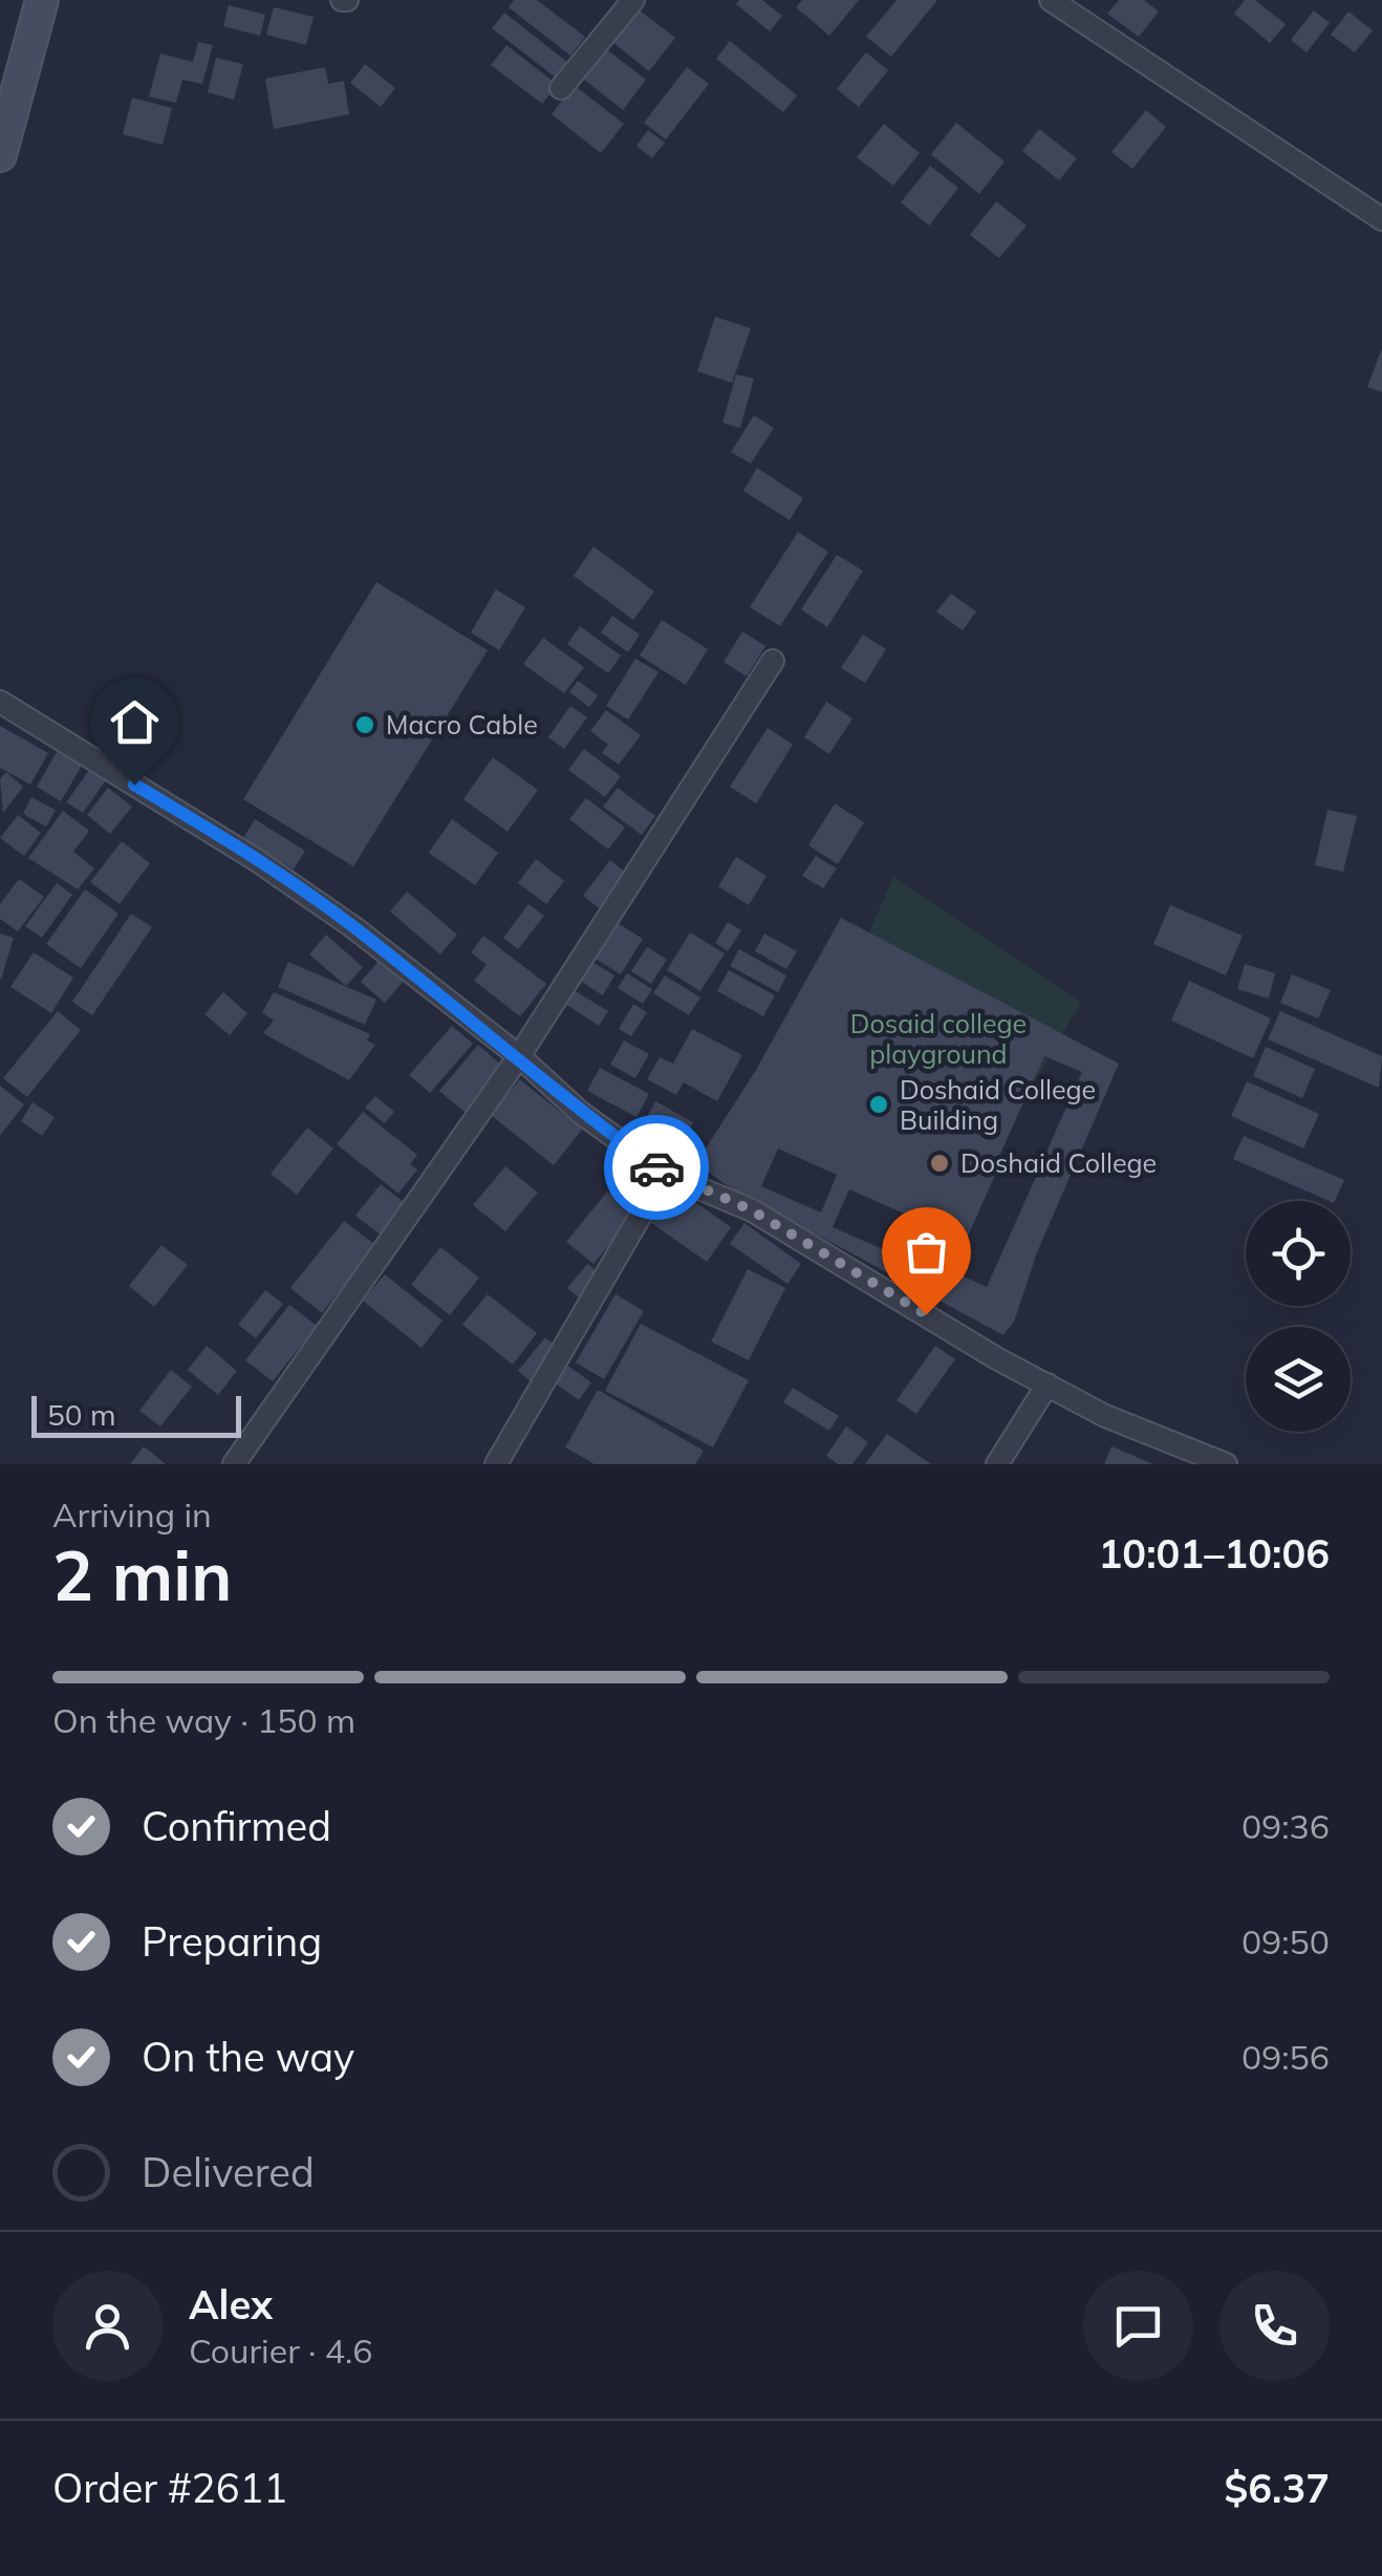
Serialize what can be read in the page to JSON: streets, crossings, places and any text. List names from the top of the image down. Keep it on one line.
{"parks":["Dosaid college playground"],"places":["Macro Cable","Doshaid College Building","Doshaid College"],"scale_bar":"50 m","page":{"scale":"50 m","heading":["2 min","Arriving in","10:01–10:06"],"panel":["Alex","Courier · 4.6","Order #2611","$6.37"],"bar":"On the way · 150 m","list":[["Confirmed","09:36"],["Preparing","09:50"],["On the way","09:56"],"Delivered"]}}
